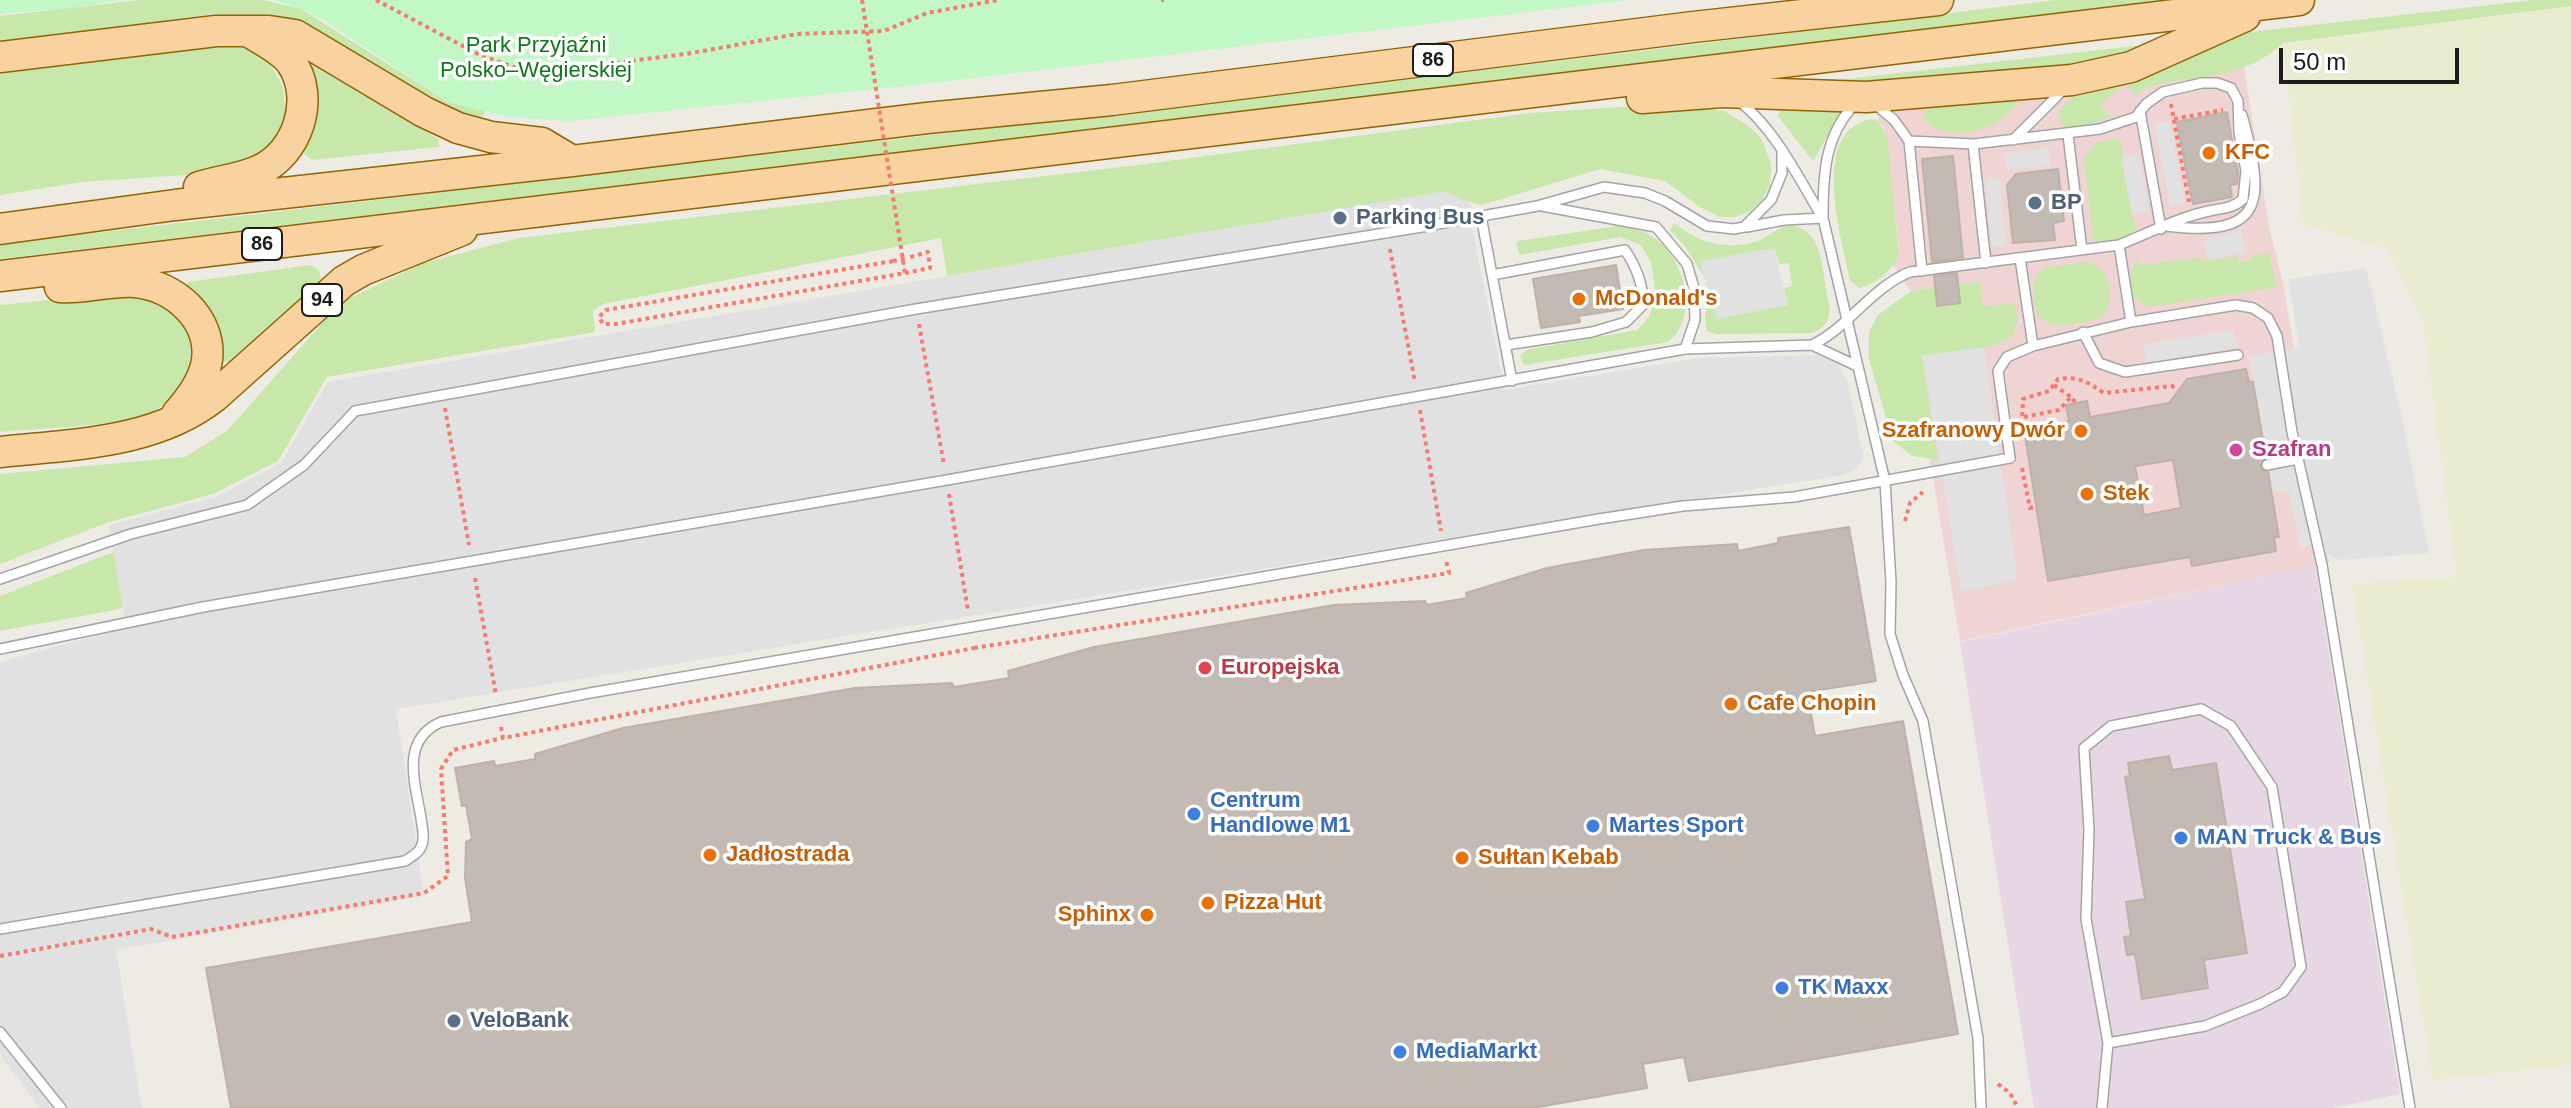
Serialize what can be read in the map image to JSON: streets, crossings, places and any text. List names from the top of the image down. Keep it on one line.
{"streets":{"main road":["86","94"]},"crossings":[["86","94"]],"parks":["Park Przyjaźni Polsko–Węgierskiej"],"places":["KFC","BP","Parking Bus","McDonald's","Szafranowy Dwór","Szafran","Stek","Europejska","Cafe Chopin","Centrum Handlowe M1","Martes Sport","MAN Truck & Bus","Jadłostrada","Sułtan Kebab","Pizza Hut","Sphinx","TK Maxx","VeloBank","MediaMarkt"],"scale_bar":"50 m"}
